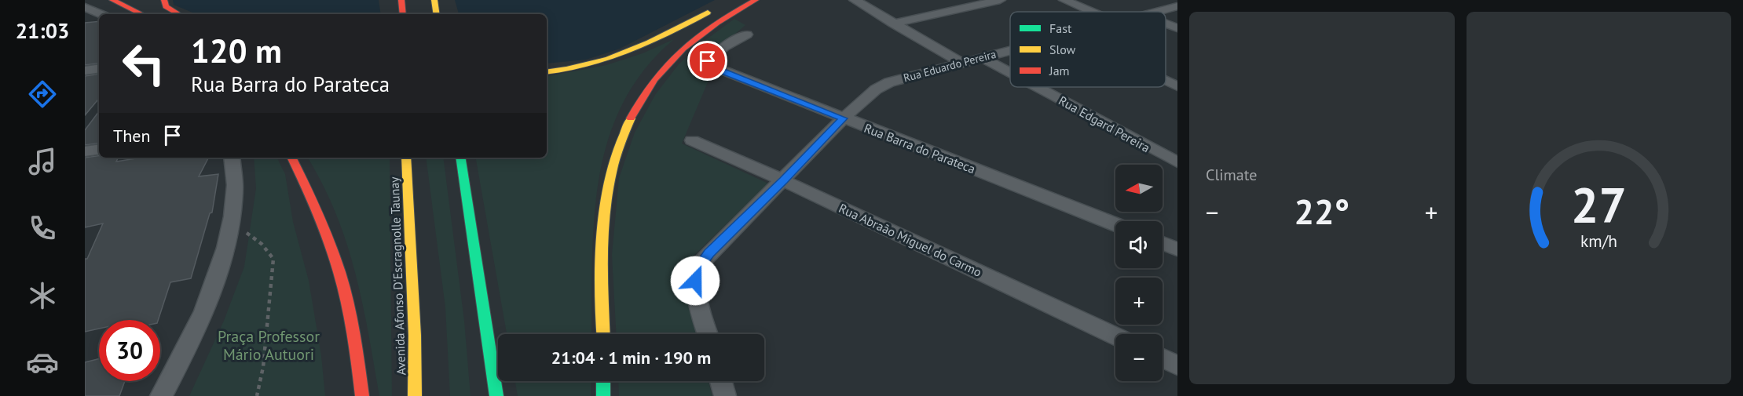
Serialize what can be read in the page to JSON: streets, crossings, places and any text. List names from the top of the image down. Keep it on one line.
{"streets":{"highway":["Avenida Afonso D'Escragnolle Taunay"],"street":["Rua Eduardo Pereira","Rua Edgard Pereira","Rua Barra do Parateca","Rua Abraão Miguel do Carmo"]},"crossings":[["Rua Eduardo Pereira","Rua Edgard Pereira"],["Rua Eduardo Pereira","Rua Barra do Parateca"],["Rua Eduardo Pereira","Rua Abraão Miguel do Carmo"]],"parks":["Praça Professor Mário Autuori"],"legend":["Fast","Slow","Jam"],"north":"left","page":{"tabs":"21:03","tile":"Climate","turn":["120 m","Rua Barra do Parateca"],"then":"Then","map_buttons":["+","−"],"heat":["−","22°","+"],"limit":"30","trip":"21:04 · 1 min · 190 m","gauge":["27","km/h"]}}
